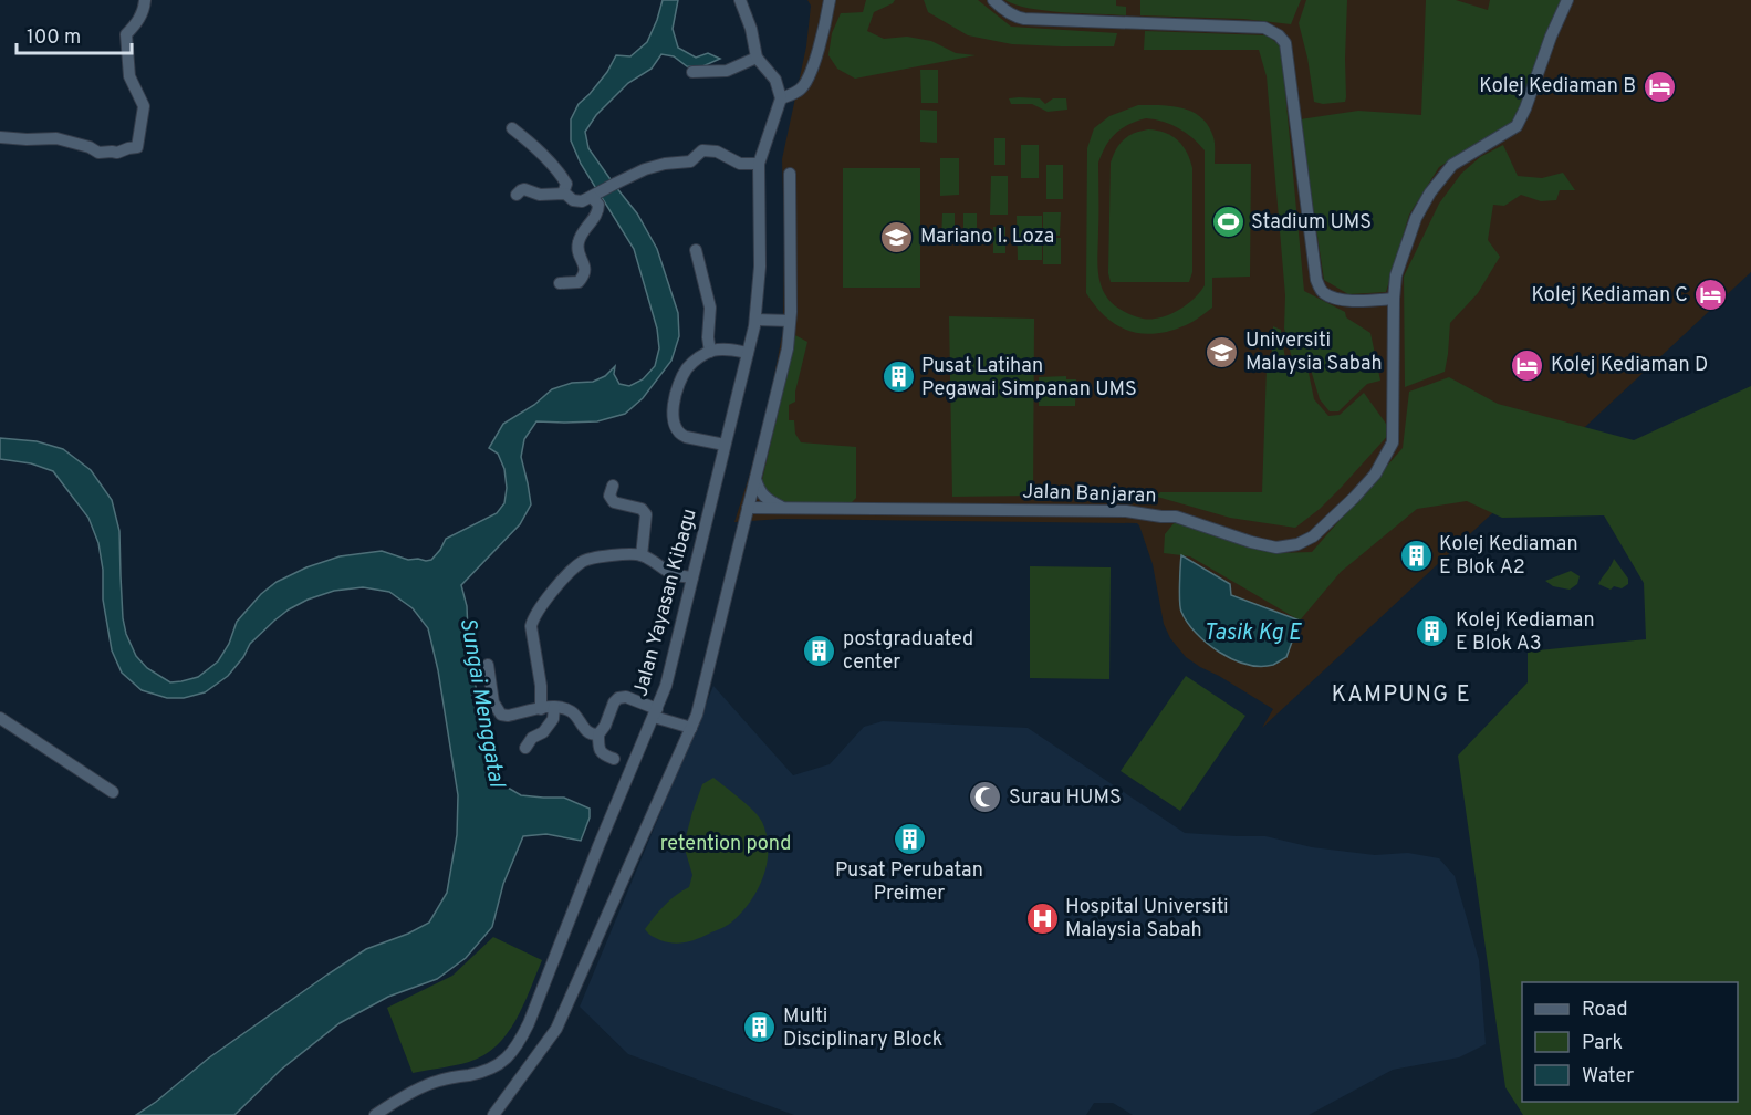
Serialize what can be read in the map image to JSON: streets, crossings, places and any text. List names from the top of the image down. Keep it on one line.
{"streets":{"street":["Jalan Banjaran","Jalan Yayasan Kibagu"]},"districts":["KAMPUNG E"],"water":["Tasik Kg E","Sungai Menggatal"],"parks":["retention pond"],"places":{"hotel":["Kolej Kediaman B","Kolej Kediaman C","Kolej Kediaman D"],"sports":["Stadium UMS"],"school or university":["Mariano I. Loza","Universiti Malaysia Sabah"],"building":["Pusat Latihan Pegawai Simpanan UMS","Kolej Kediaman E Blok A2","Kolej Kediaman E Blok A3","postgraduated center","Pusat Perubatan Preimer","Multi Disciplinary Block"],"mosque":["Surau HUMS"],"hospital":["Hospital Universiti Malaysia Sabah"]},"legend":["Road","Park","Water"],"scale_bar":"100 m"}
